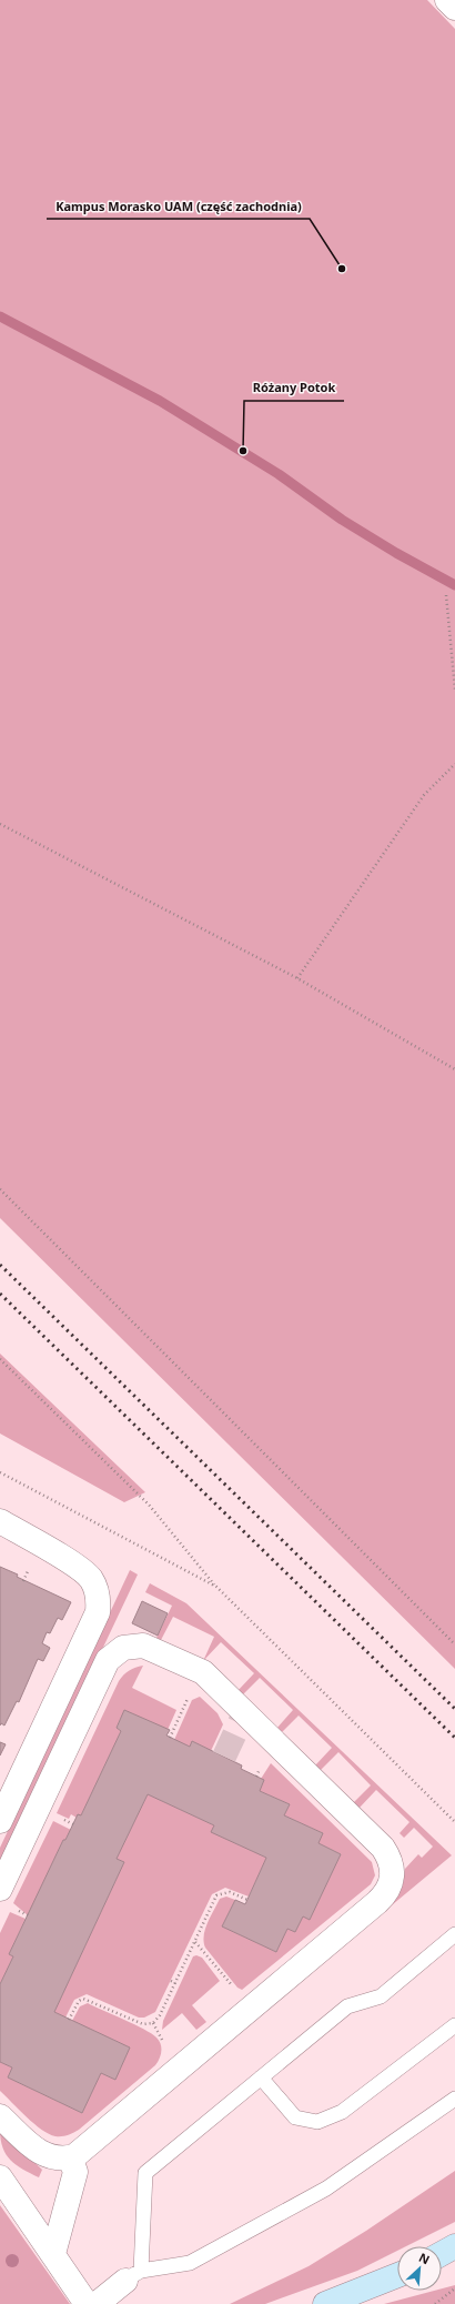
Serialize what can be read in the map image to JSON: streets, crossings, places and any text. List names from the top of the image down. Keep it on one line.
{"places":["Kampus Morasko UAM (część zachodnia)","Różany Potok"],"north":"top right"}
